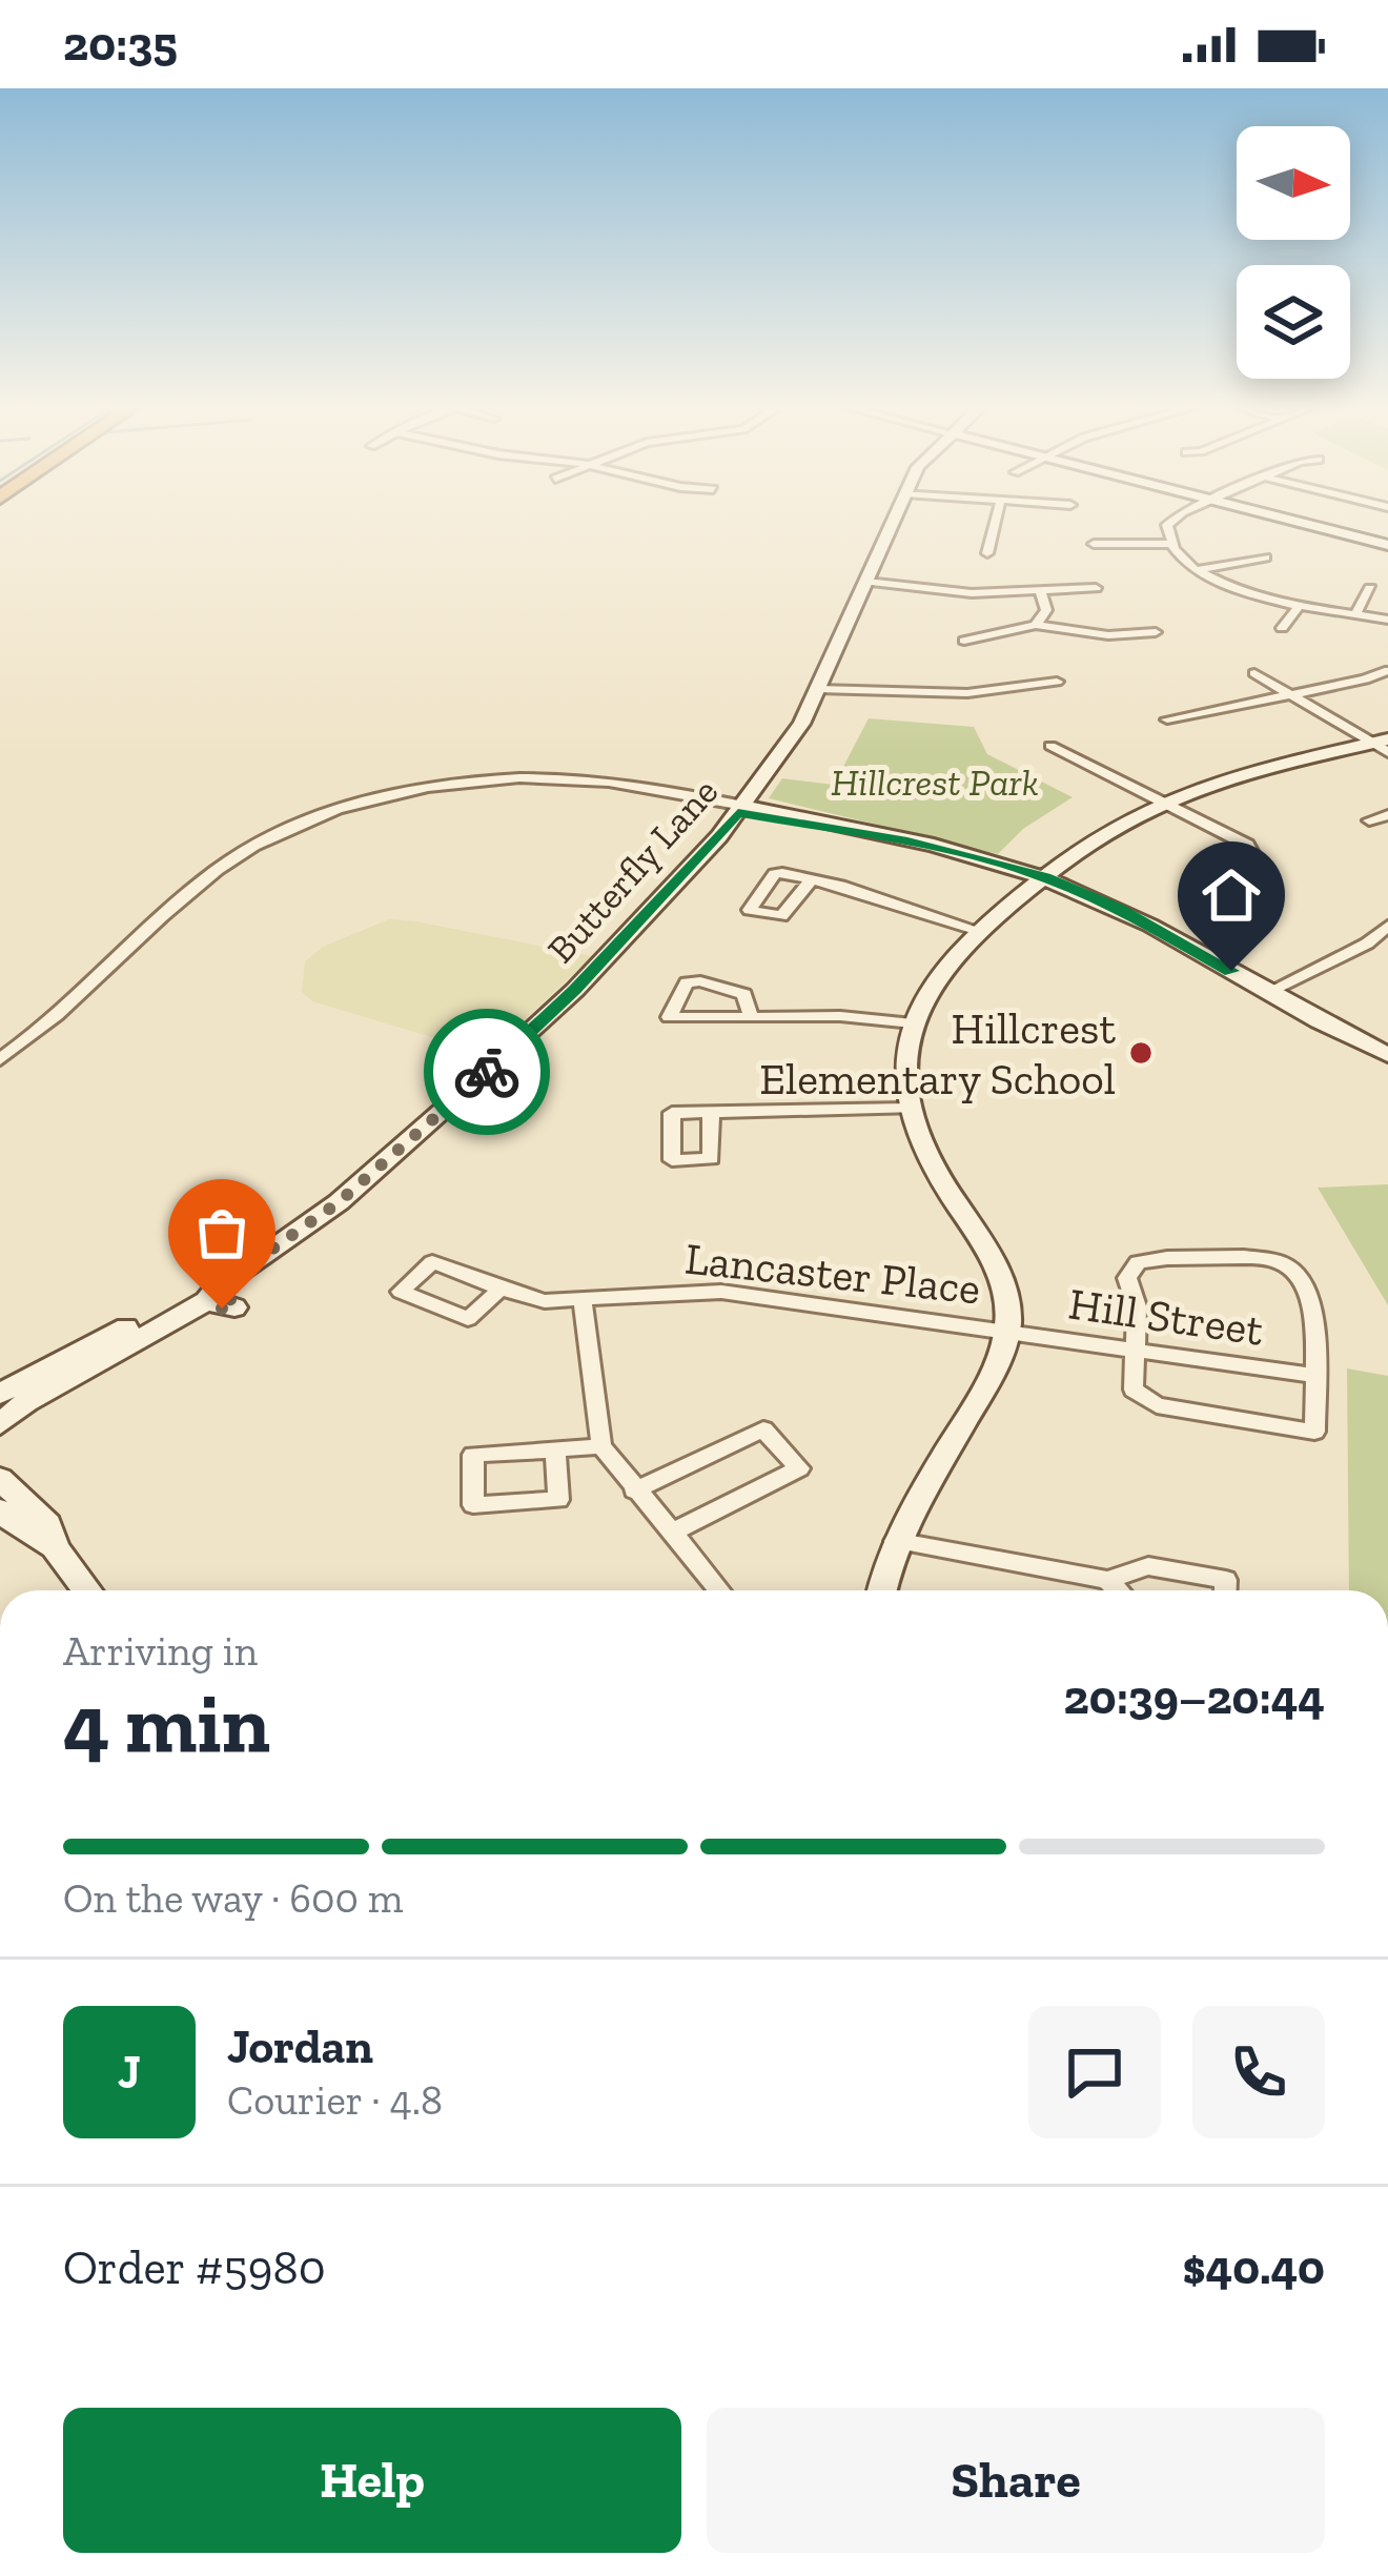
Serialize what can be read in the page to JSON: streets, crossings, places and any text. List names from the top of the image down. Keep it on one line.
{"streets":{"street":["Butterfly Lane","Lancaster Place","Hill Street"]},"crossings":[["Lancaster Place","Hill Street"]],"parks":["Hillcrest Park"],"places":["Hillcrest Elementary School"],"north":"right","page":{"status":"20:35","heading":["4 min","Arriving in","20:39–20:44"],"panel":["Jordan","Courier · 4.8","Order #5980","$40.40"],"bar":"On the way · 600 m","round":"J","buttons":["Help","Share"]}}
